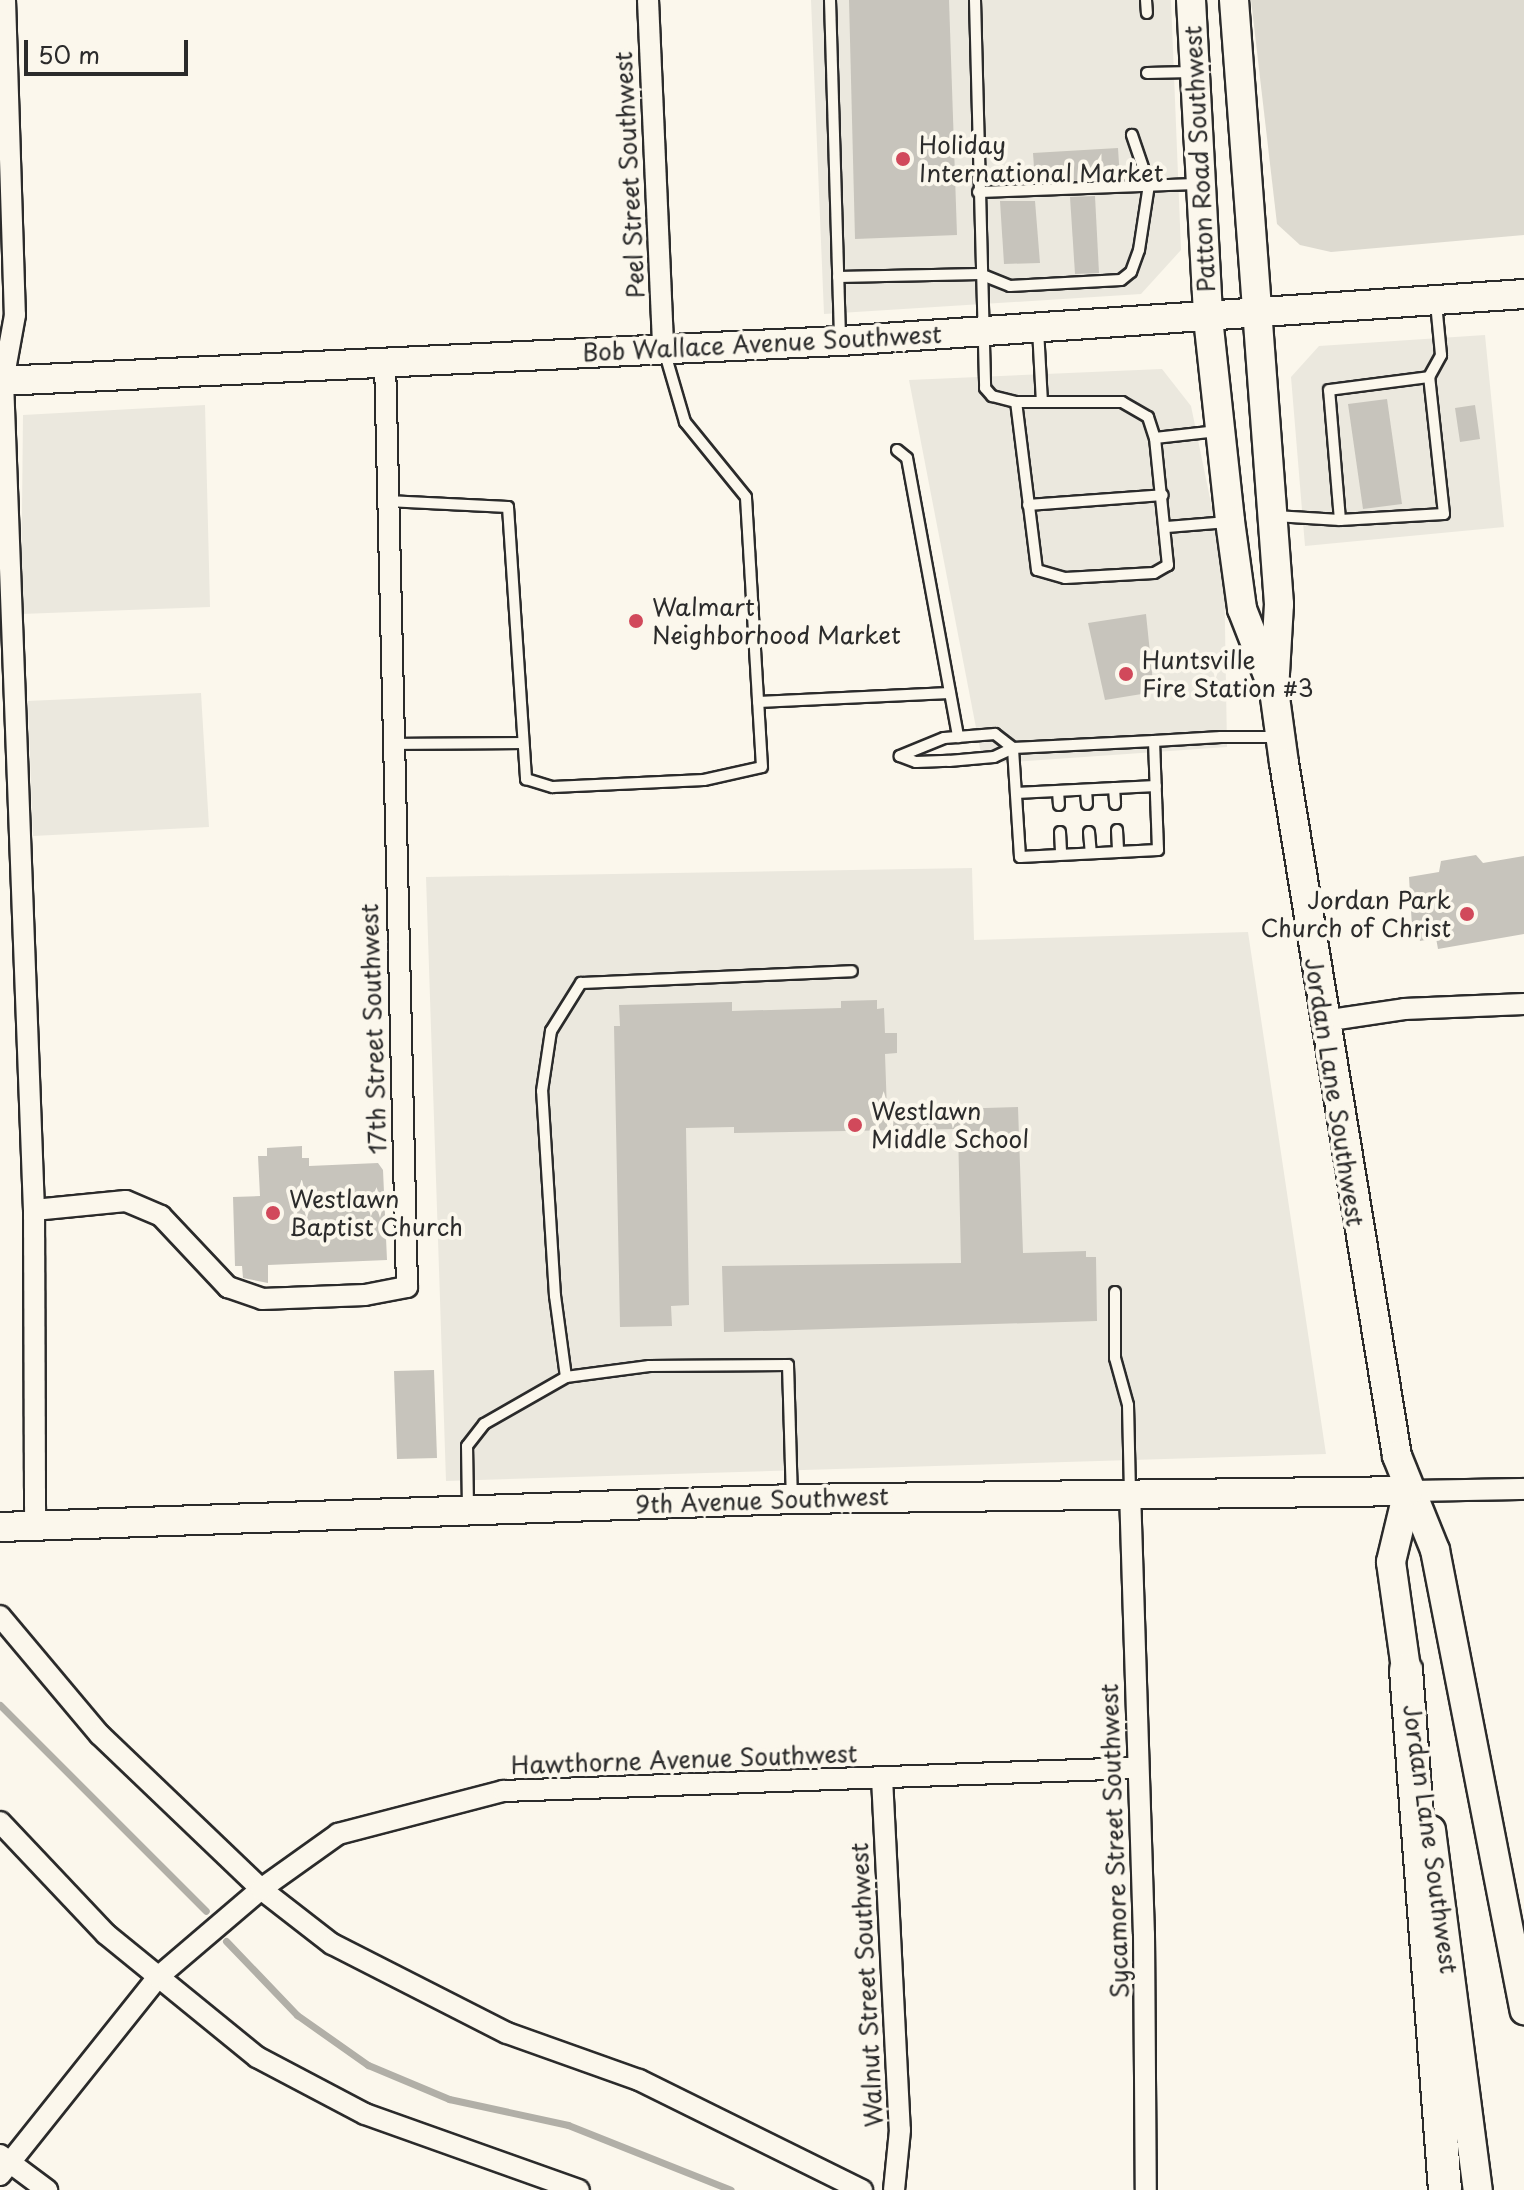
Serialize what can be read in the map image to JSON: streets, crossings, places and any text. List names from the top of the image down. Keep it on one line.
{"streets":{"main road":["Patton Road Southwest","Bob Wallace Avenue Southwest","Jordan Lane Southwest","9th Avenue Southwest"],"street":["Peel Street Southwest","17th Street Southwest","Hawthorne Avenue Southwest","Sycamore Street Southwest","Walnut Street Southwest"]},"crossings":[["Patton Road Southwest","Bob Wallace Avenue Southwest"],["Patton Road Southwest","Jordan Lane Southwest"],["Peel Street Southwest","Bob Wallace Avenue Southwest"],["Bob Wallace Avenue Southwest","17th Street Southwest"],["Bob Wallace Avenue Southwest","Jordan Lane Southwest"],["Jordan Lane Southwest","9th Avenue Southwest"],["9th Avenue Southwest","Sycamore Street Southwest"],["Hawthorne Avenue Southwest","Sycamore Street Southwest"],["Hawthorne Avenue Southwest","Walnut Street Southwest"]],"places":["Holiday International Market","Walmart Neighborhood Market","Huntsville Fire Station #3","Jordan Park Church of Christ","Westlawn Middle School","Westlawn Baptist Church"],"scale_bar":"50 m"}
